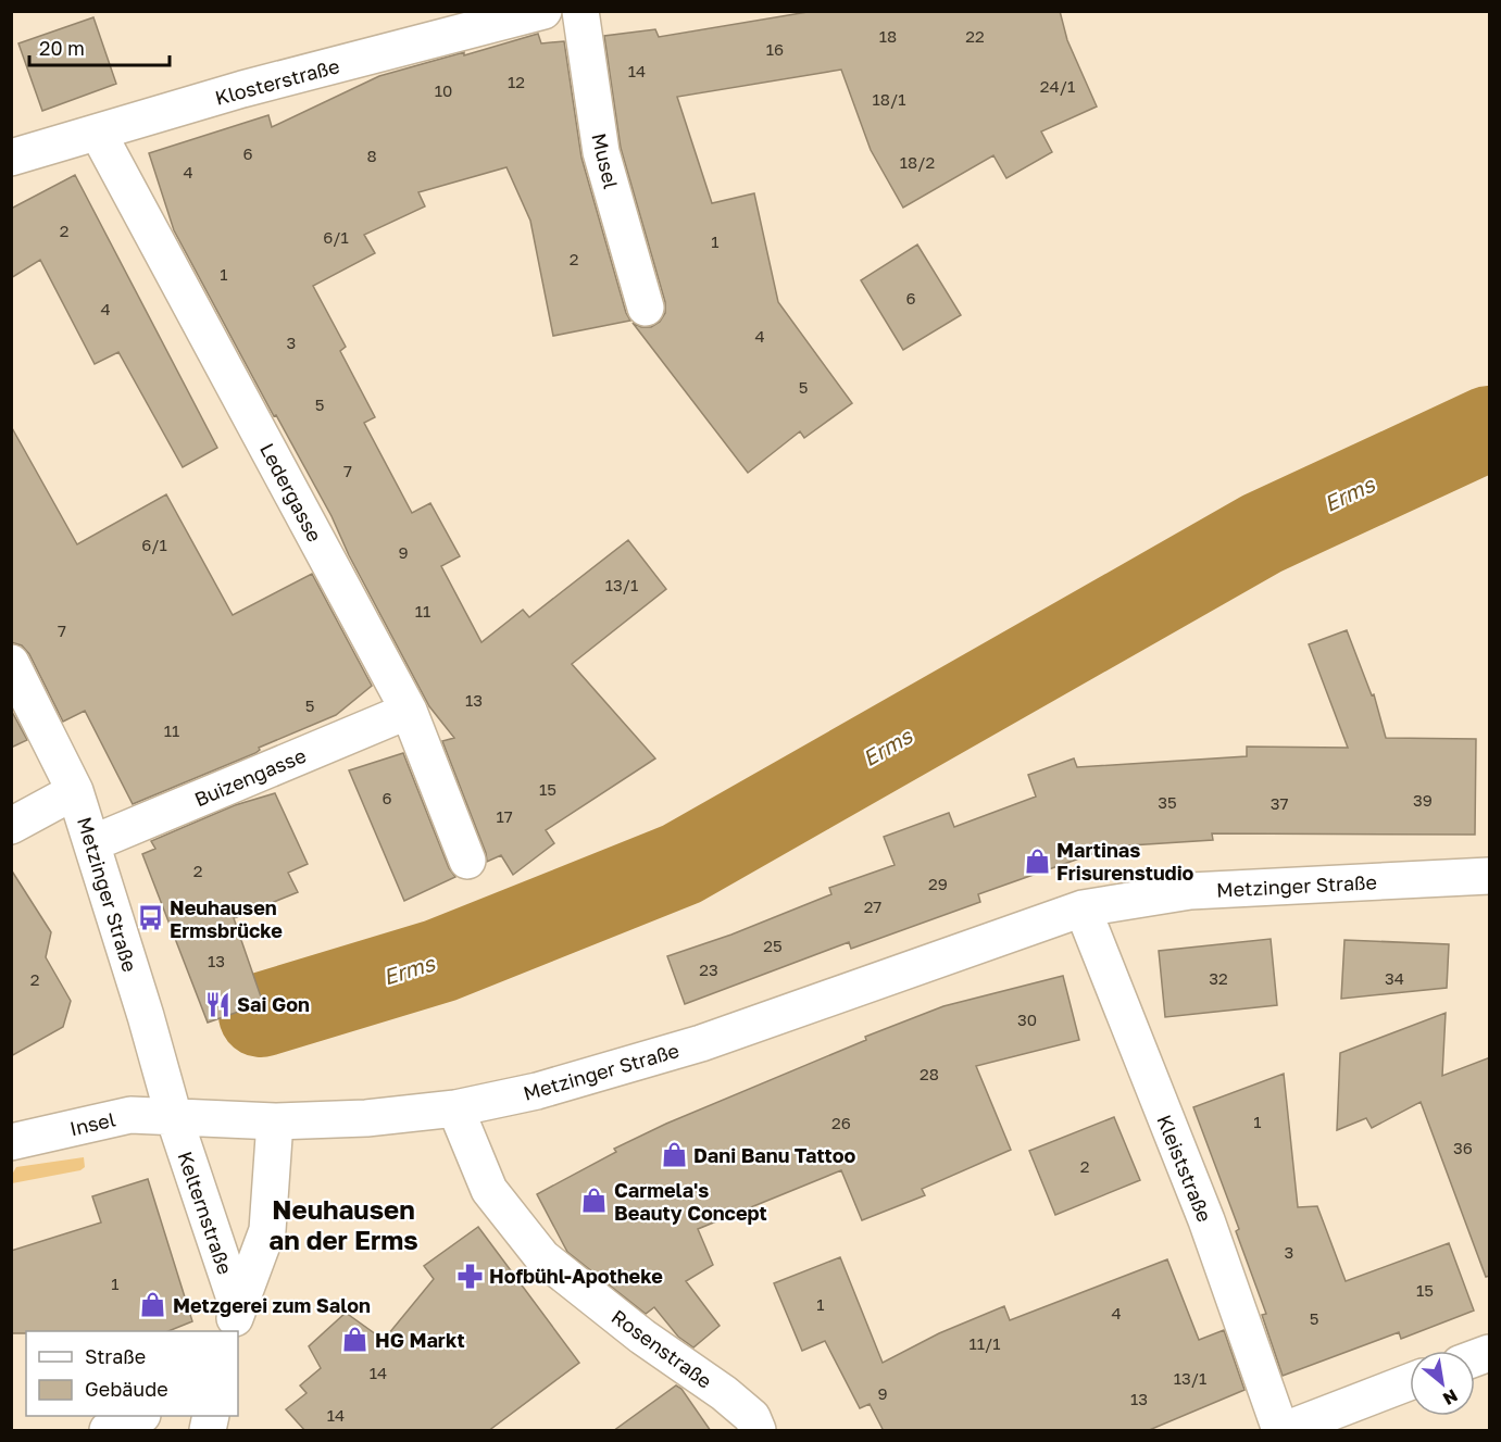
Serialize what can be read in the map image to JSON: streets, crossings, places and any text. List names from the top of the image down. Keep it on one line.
{"streets":{"street":["Klosterstraße","Musel","Ledergasse","Buizengasse","Metzinger Straße","Insel","Kleiststraße","Kelternstraße","Rosenstraße"]},"crossings":[["Klosterstraße","Ledergasse"],["Ledergasse","Buizengasse"],["Buizengasse","Metzinger Straße"],["Metzinger Straße","Insel"],["Metzinger Straße","Kleiststraße"],["Metzinger Straße","Kelternstraße"],["Metzinger Straße","Rosenstraße"],["Insel","Kelternstraße"]],"districts":["Neuhausen an der Erms"],"water":["Erms"],"places":{"shop":["Martinas Frisurenstudio","Dani Banu Tattoo","Carmela's Beauty Concept","Metzgerei zum Salon","HG Markt"],"bus stop":["Neuhausen Ermsbrücke"],"restaurant":["Sai Gon"],"pharmacy":["Hofbühl-Apotheke"]},"house_numbers":["18","22","16","14","12","24/1","10","18/1","6","8","18/2","4","2","6/1","1","2","1","6","4","4","3","5","5","7","6/1","9","13/1","11","7","13","5","11","15","6","39","35","37","17","2","29","27","25","13","23","32","34","2","30","28","1","26","36","2","3","1","15","1","4","5","11/1","14","13/1","9","13","14"],"legend":["Straße","Gebäude"],"scale_bar":"20 m","north":"bottom right"}
